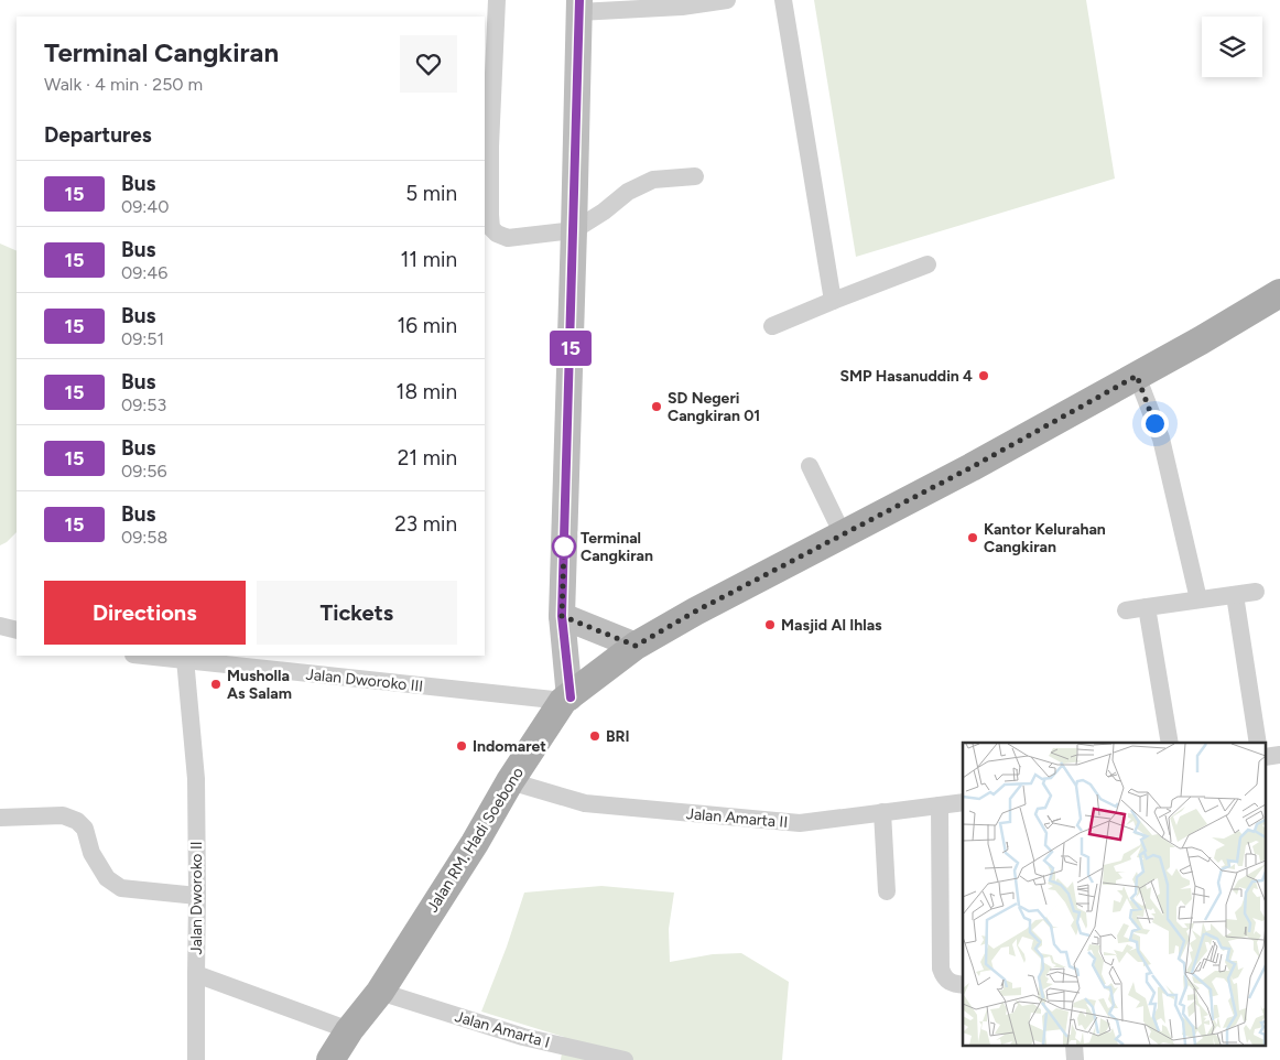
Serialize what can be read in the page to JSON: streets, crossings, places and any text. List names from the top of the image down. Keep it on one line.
{"streets":{"main road":["Jalan RM. Hadi Soebono"],"street":["Jalan Dworoko III","Jalan Amarta II","Jalan Dworoko II","Jalan Amarta I"]},"crossings":[["Jalan Dworoko III","Jalan RM. Hadi Soebono"],["Jalan Dworoko III","Jalan Dworoko II"],["Jalan Amarta II","Jalan RM. Hadi Soebono"],["Jalan RM. Hadi Soebono","Jalan Dworoko II"],["Jalan RM. Hadi Soebono","Jalan Amarta I"]],"places":["SMP Hasanuddin 4","SD Negeri Cangkiran 01","Kantor Kelurahan Cangkiran","Terminal Cangkiran","Masjid Al Ihlas","Musholla As Salam","BRI","Indomaret"],"lines":["bus line 15"],"page":{"on_map":"15","heading":[["Terminal Cangkiran","Walk · 4 min · 250 m"],"Departures"],"list":[{"mark":"15","name":"Bus","note":"09:40","value":"5 min"},{"mark":"15","name":"Bus","note":"09:46","value":"11 min"},{"mark":"15","name":"Bus","note":"09:51","value":"16 min"},{"mark":"15","name":"Bus","note":"09:53","value":"18 min"},{"mark":"15","name":"Bus","note":"09:56","value":"21 min"},{"mark":"15","name":"Bus","note":"09:58","value":"23 min"}],"buttons":["Directions","Tickets"]}}
